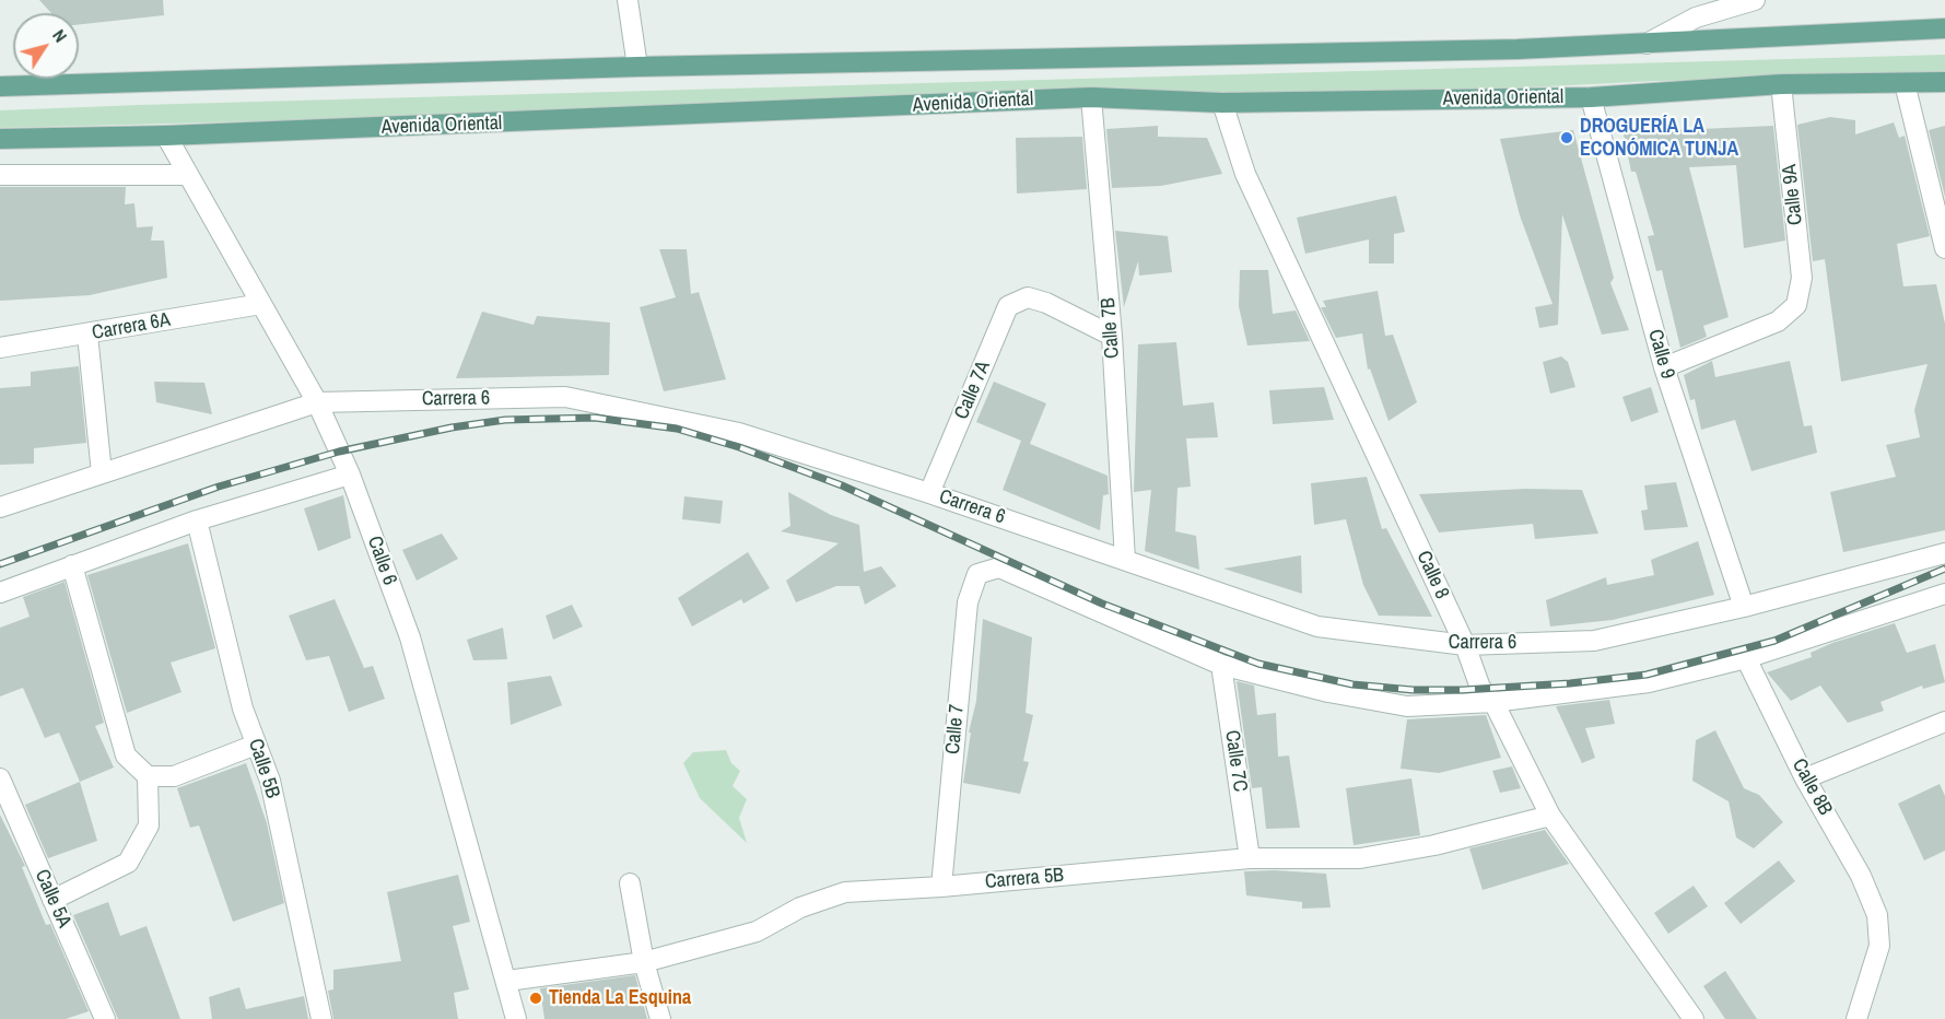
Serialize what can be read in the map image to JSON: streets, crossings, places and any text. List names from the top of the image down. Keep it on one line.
{"streets":{"main road":["Avenida Oriental"],"street":["Calle 9A","Carrera 6A","Calle 7B","Calle 9","Calle 7A","Carrera 6","Calle 6","Calle 8","Calle 7","Calle 7C","Calle 5B","Calle 8B","Carrera 5B","Calle 5A"]},"crossings":[["Avenida Oriental","Calle 9A"],["Avenida Oriental","Calle 7B"],["Avenida Oriental","Calle 9"],["Avenida Oriental","Calle 6"],["Avenida Oriental","Calle 8"],["Calle 9A","Calle 9"],["Carrera 6A","Calle 6"],["Calle 7B","Calle 7A"],["Calle 7B","Carrera 6"],["Calle 9","Carrera 6"],["Calle 7A","Carrera 6"],["Carrera 6","Calle 6"],["Carrera 6","Calle 8"],["Calle 6","Carrera 5B"],["Calle 8","Carrera 5B"],["Calle 7","Calle 7C"],["Calle 7","Carrera 5B"],["Calle 7C","Carrera 5B"]],"places":["DROGUERÍA LA ECONÓMICA TUNJA","Tienda La Esquina"],"north":"top right"}
